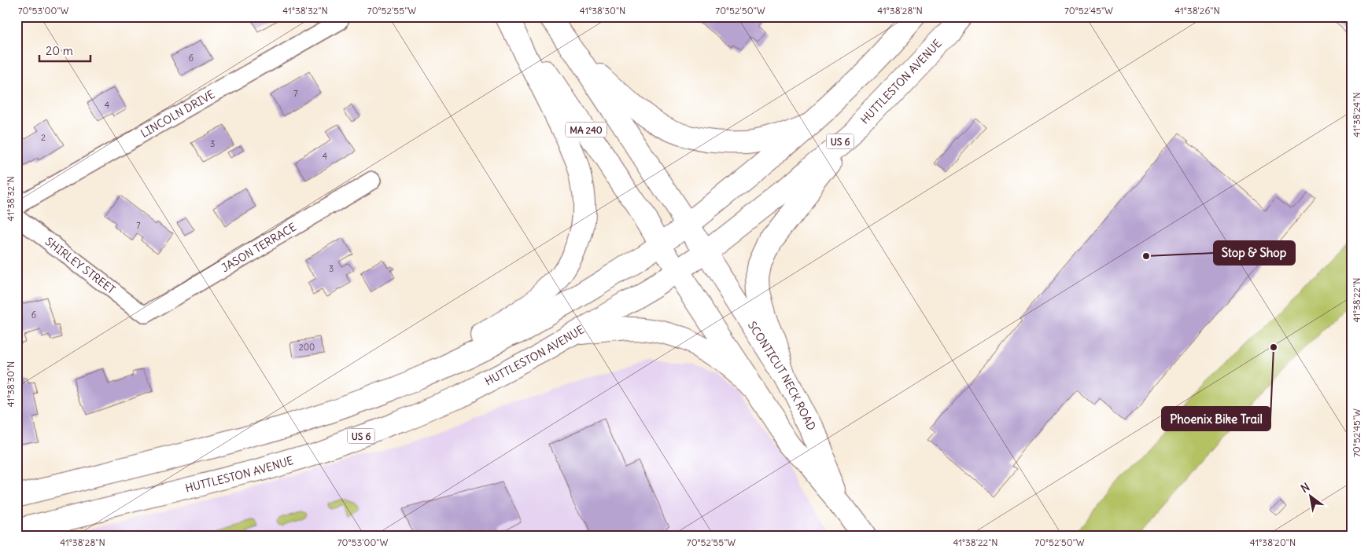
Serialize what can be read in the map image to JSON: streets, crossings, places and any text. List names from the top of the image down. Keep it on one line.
{"streets":{"main road":["HUTTLESTON AVENUE","MA 240","US 6","SCONTICUT NECK ROAD"],"street":["LINCOLN DRIVE","JASON TERRACE","SHIRLEY STREET"]},"crossings":[["HUTTLESTON AVENUE","MA 240"],["HUTTLESTON AVENUE","SCONTICUT NECK ROAD"],["MA 240","SCONTICUT NECK ROAD"],["JASON TERRACE","SHIRLEY STREET"]],"places":["Stop & Shop","Phoenix Bike Trail"],"house_numbers":["6","7","4","2","3","4","7","3","6","200"],"scale_bar":"20 m","north":"top left","coordinates":["70°53'00\"W","41°38'32\"N","70°52'55\"W","41°38'30\"N","70°52'50\"W","41°38'28\"N","70°52'45\"W","41°38'26\"N","41°38'24\"N","41°38'22\"N","41°38'20\"N"]}
